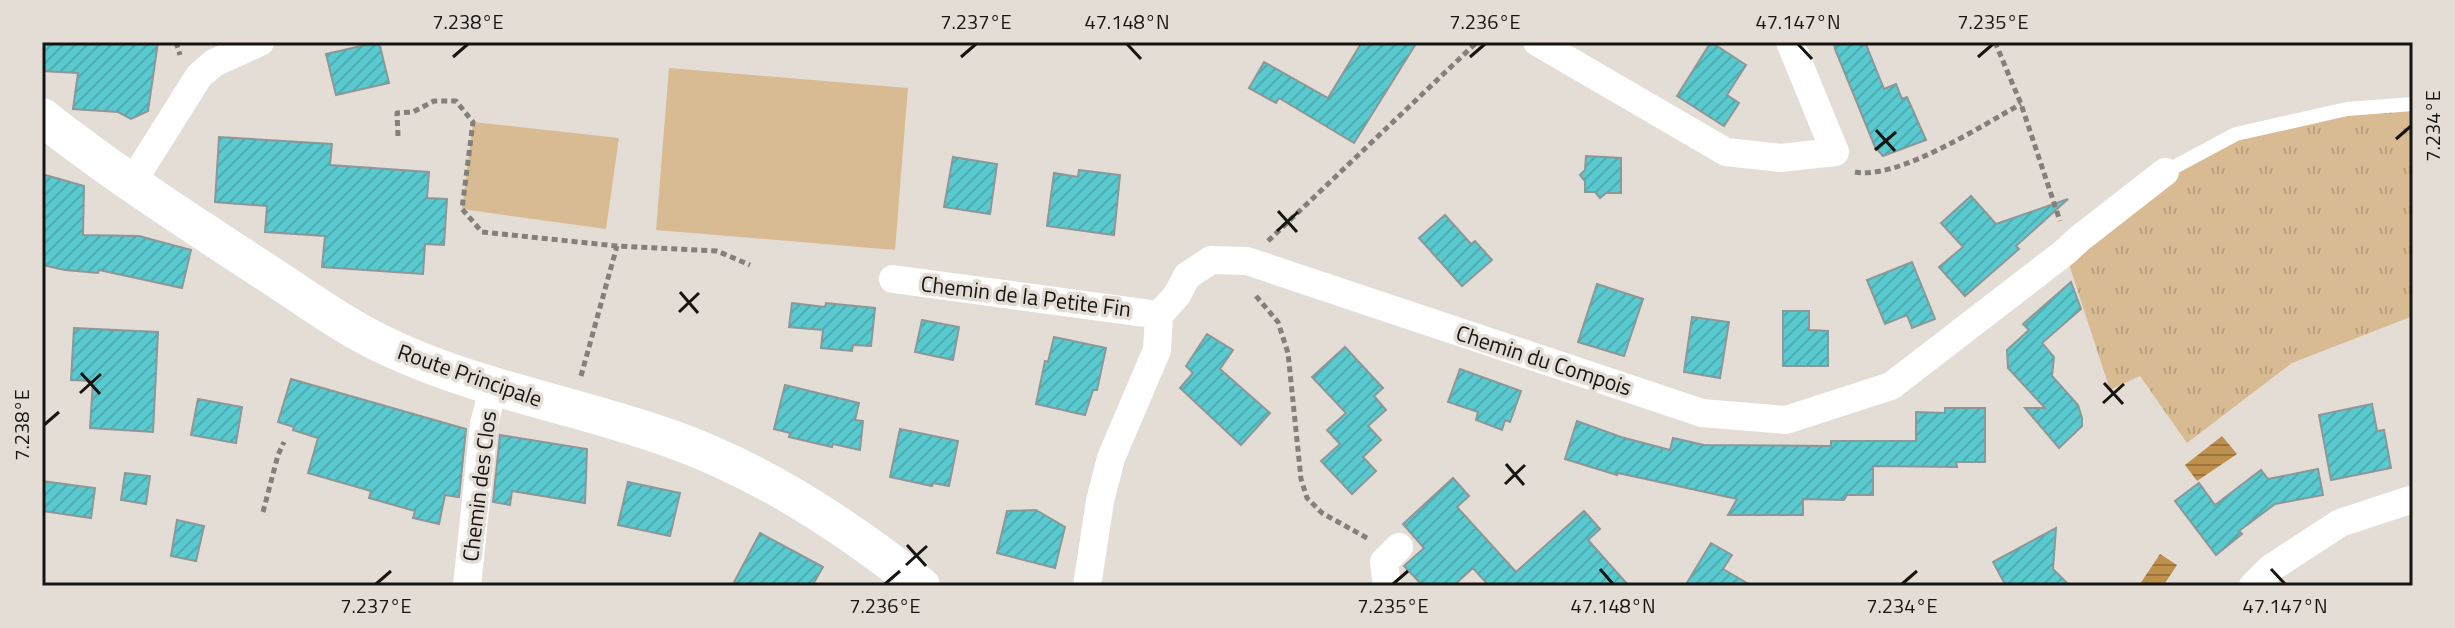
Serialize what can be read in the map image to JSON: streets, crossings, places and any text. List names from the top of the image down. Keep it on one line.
{"streets":{"street":["Chemin de la Petite Fin","Chemin du Compois","Route Principale","Chemin des Clos"]},"crossings":[["Chemin de la Petite Fin","Chemin du Compois"],["Route Principale","Chemin des Clos"]],"coordinates":["7.238°E","7.237°E","47.148°N","7.236°E","47.147°N","7.235°E","7.234°E"]}
